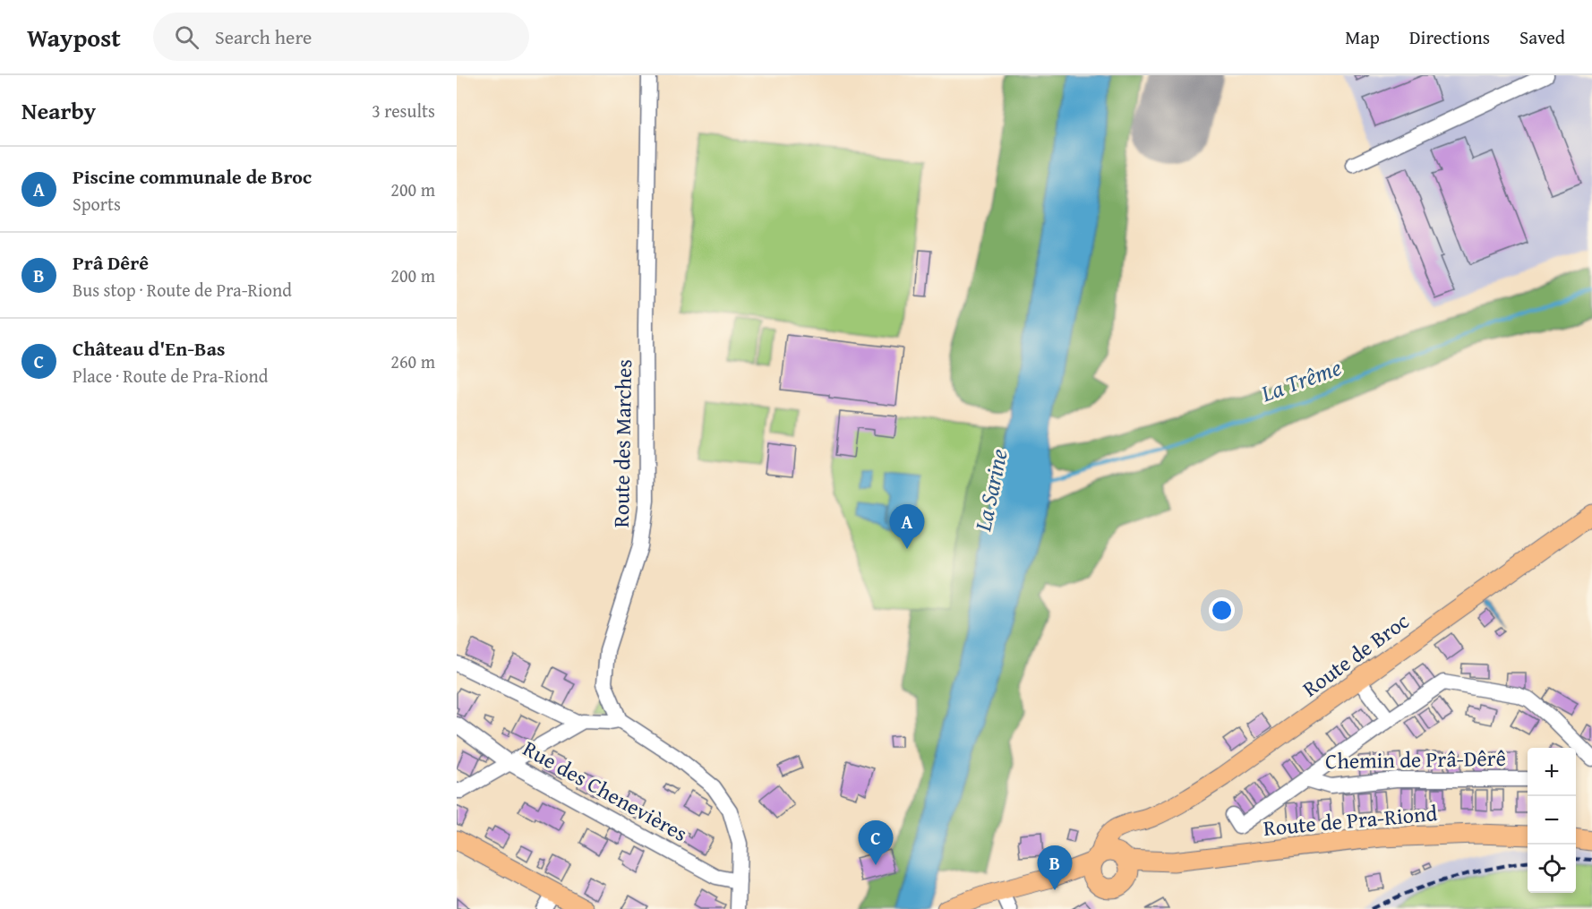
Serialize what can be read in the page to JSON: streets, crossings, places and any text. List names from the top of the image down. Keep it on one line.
{"streets":{"main road":["Route de Broc","Route de Pra-Riond"],"street":["Route des Marches","Chemin de Prâ-Dêrê","Rue des Chenevières"]},"crossings":[["Route de Broc","Chemin de Prâ-Dêrê"],["Route de Broc","Route de Pra-Riond"]],"water":["La Trême","La Sarine"],"page":{"header":"Waypost","search":"Search here","nav":["Map","Directions","Saved"],"heading":["Nearby","3 results"],"list":[{"mark":"A","name":"Piscine communale de Broc","note":"Sports","value":"200 m"},{"mark":"B","name":"Prâ Dêrê","note":"Bus stop · Route de Pra-Riond","value":"200 m"},{"mark":"C","name":"Château d'En-Bas","note":"Place · Route de Pra-Riond","value":"260 m"}],"pins":["A","C","B"],"map_buttons":["+","−"]}}
